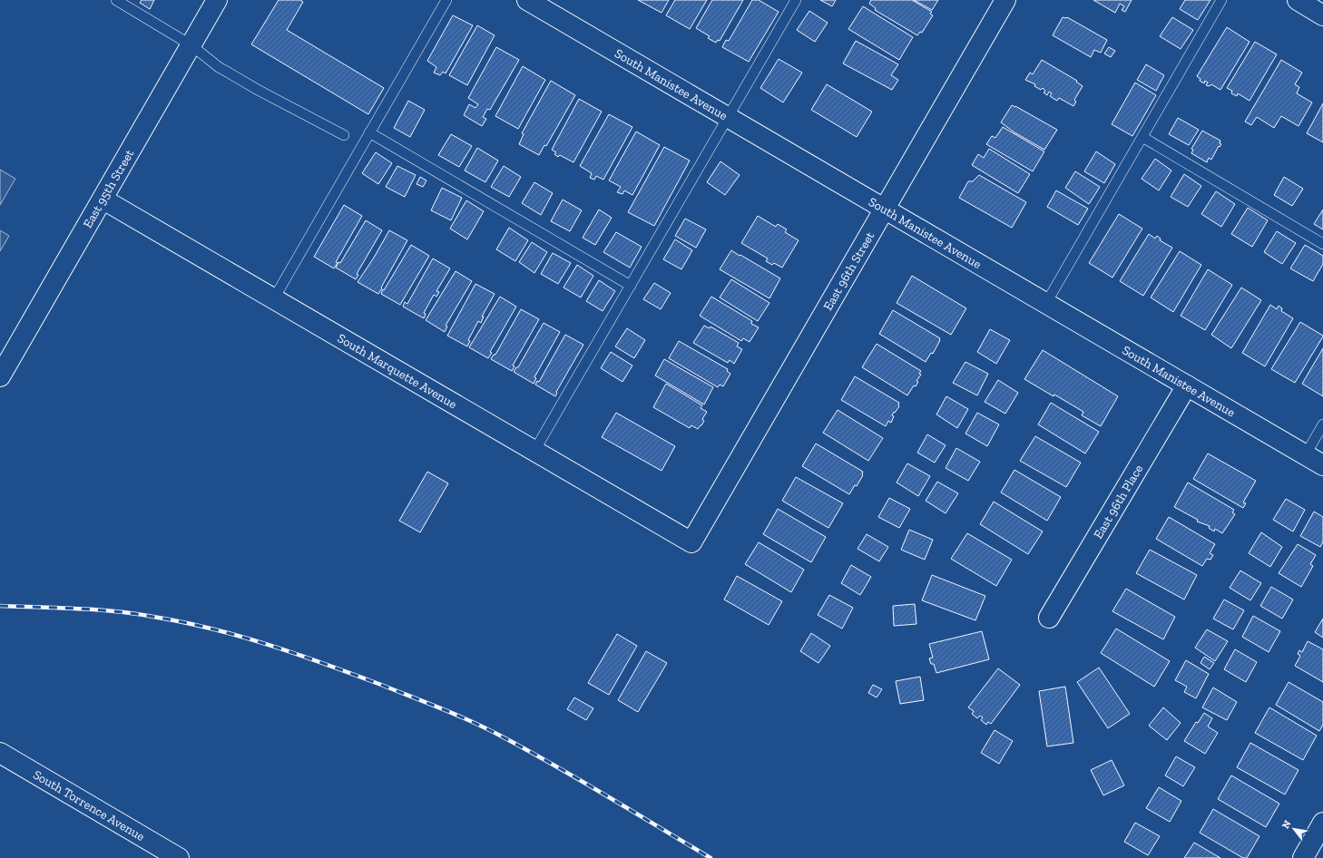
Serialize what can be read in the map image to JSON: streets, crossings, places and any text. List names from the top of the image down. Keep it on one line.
{"streets":{"street":["South Manistee Avenue","East 95th Street","East 96th Street","South Marquette Avenue","East 96th Place","South Torrence Avenue"]},"crossings":[["South Manistee Avenue","East 96th Street"],["South Manistee Avenue","East 96th Place"],["East 95th Street","South Marquette Avenue"],["East 96th Street","South Marquette Avenue"]],"north":"top left"}
